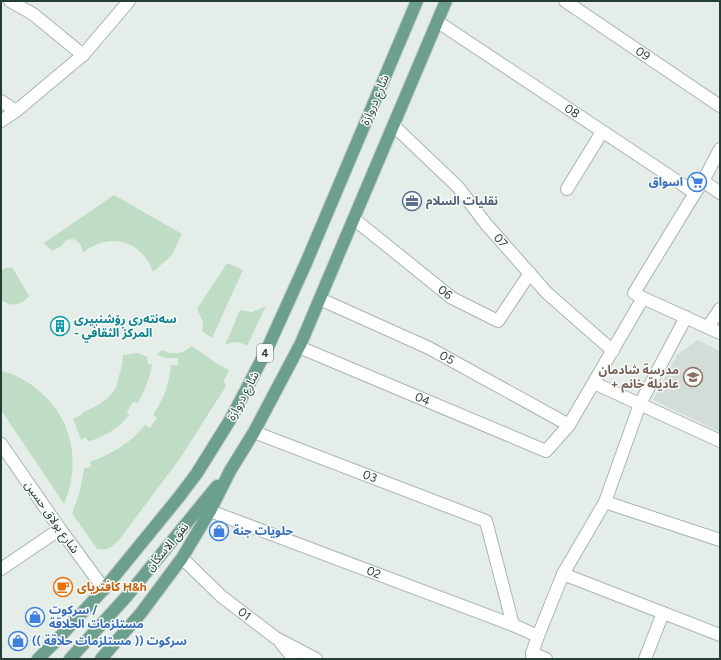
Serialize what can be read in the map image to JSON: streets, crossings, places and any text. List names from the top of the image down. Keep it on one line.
{"streets":{"main road":["شارع دروازة","4","نفق الاسكان"],"street":["09","08","07","06","05","04","03","شارع بولاق حسين","02","01"]},"crossings":[["شارع دروازة","شارع بولاق حسين"],["08","4"],["07","06"],["07","4"],["06","4"],["4","05"],["4","04"],["4","03"],["4","نفق الاسكان"],["05","04"],["03","02"]],"places":{"supermarket":["اسواق"],"office":["نقليات السلام"],"building":["سەنتەری ڕۆشنبیری - المرکز الثقافي"],"school or university":["مدرسة شادمان + عاديلة خانم"],"shop":["حلویات جنة","سركوت / مستلزمات الحلاقة","سركوت (( مستلزمات حلاقة ))"],"cafe":["کافتریای H&h"]}}
